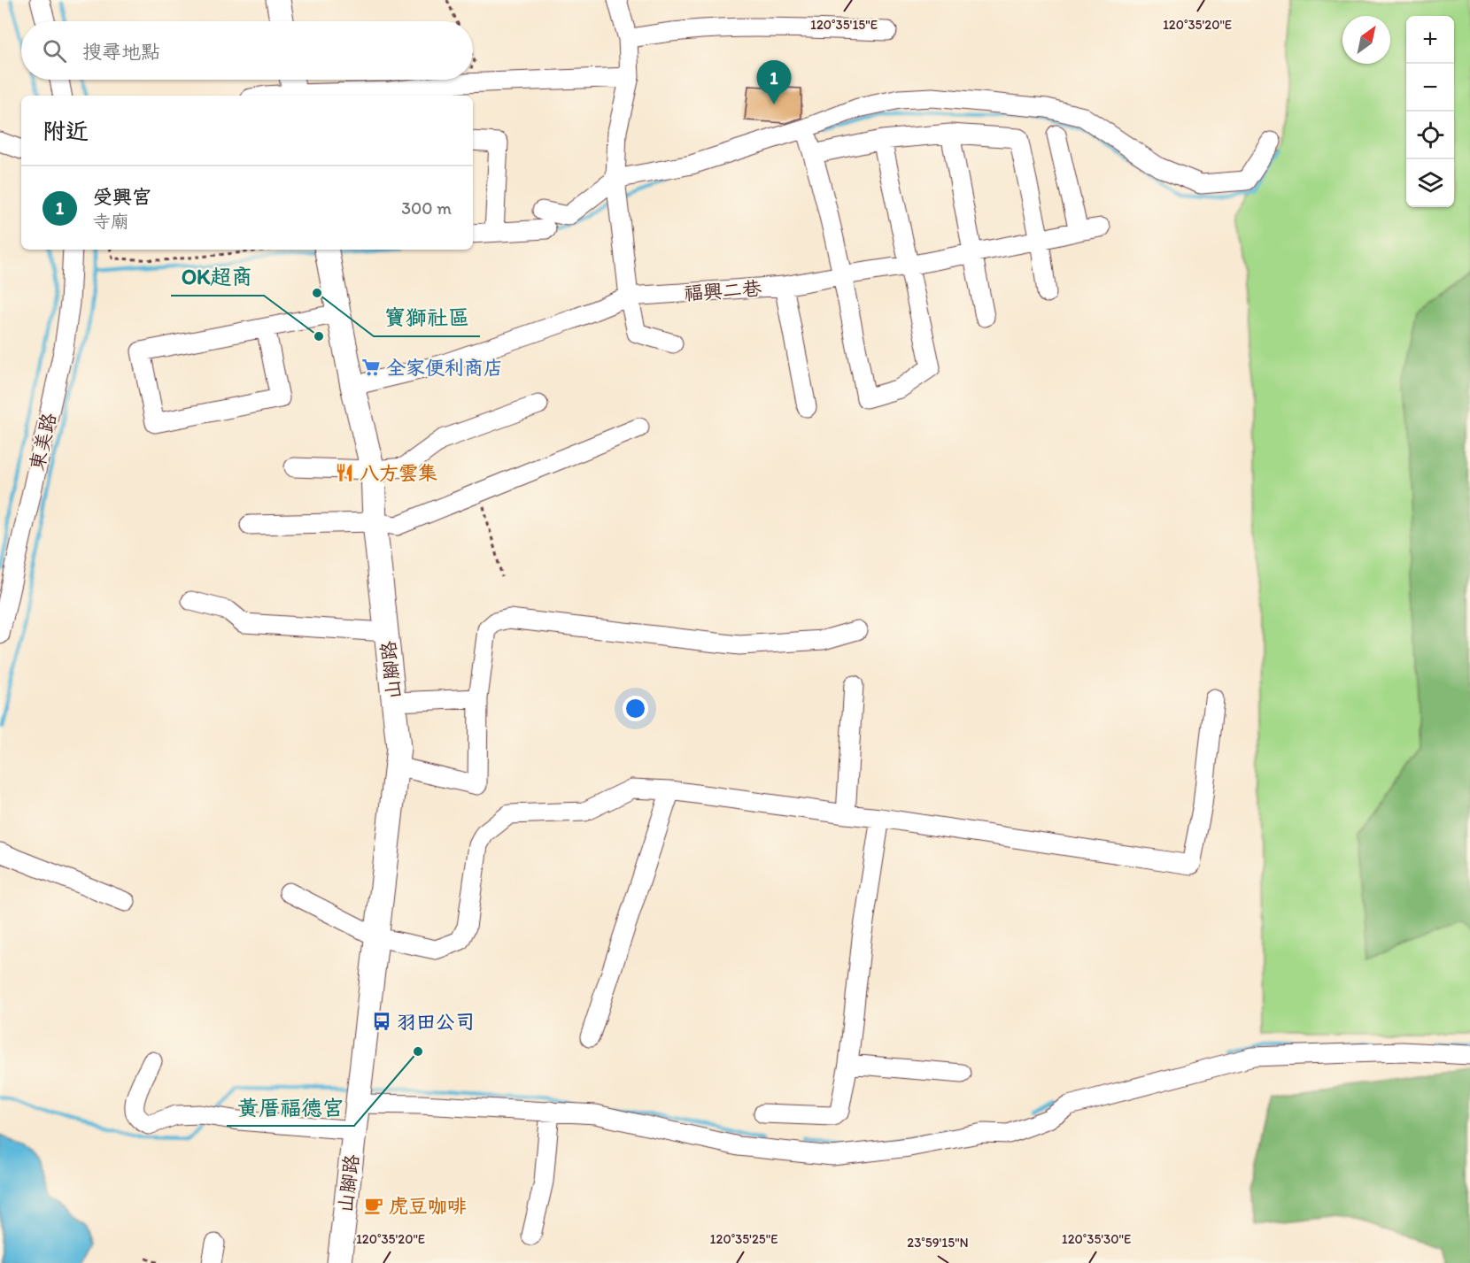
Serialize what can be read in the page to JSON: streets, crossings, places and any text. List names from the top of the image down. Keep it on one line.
{"streets":{"main road":["山腳路"],"street":["福興二巷","東美路"]},"crossings":[["福興二巷","山腳路"]],"places":{"other":["寶獅社區","OK超商","黃厝福德宮"],"supermarket":["全家便利商店"],"restaurant":["八方雲集"],"bus stop":["羽田公司"],"cafe":["虎豆咖啡"]},"north":"top right","page":{"map_buttons":["+","−"],"search":"搜尋地點","pins":"1","heading":"附近","list":[{"mark":"1","name":"受興宮","note":"寺廟","value":"300 m"}]},"coordinates":["120°35'15\"E","120°35'20\"E","120°35'25\"E","120°35'30\"E","23°59'15\"N"]}
